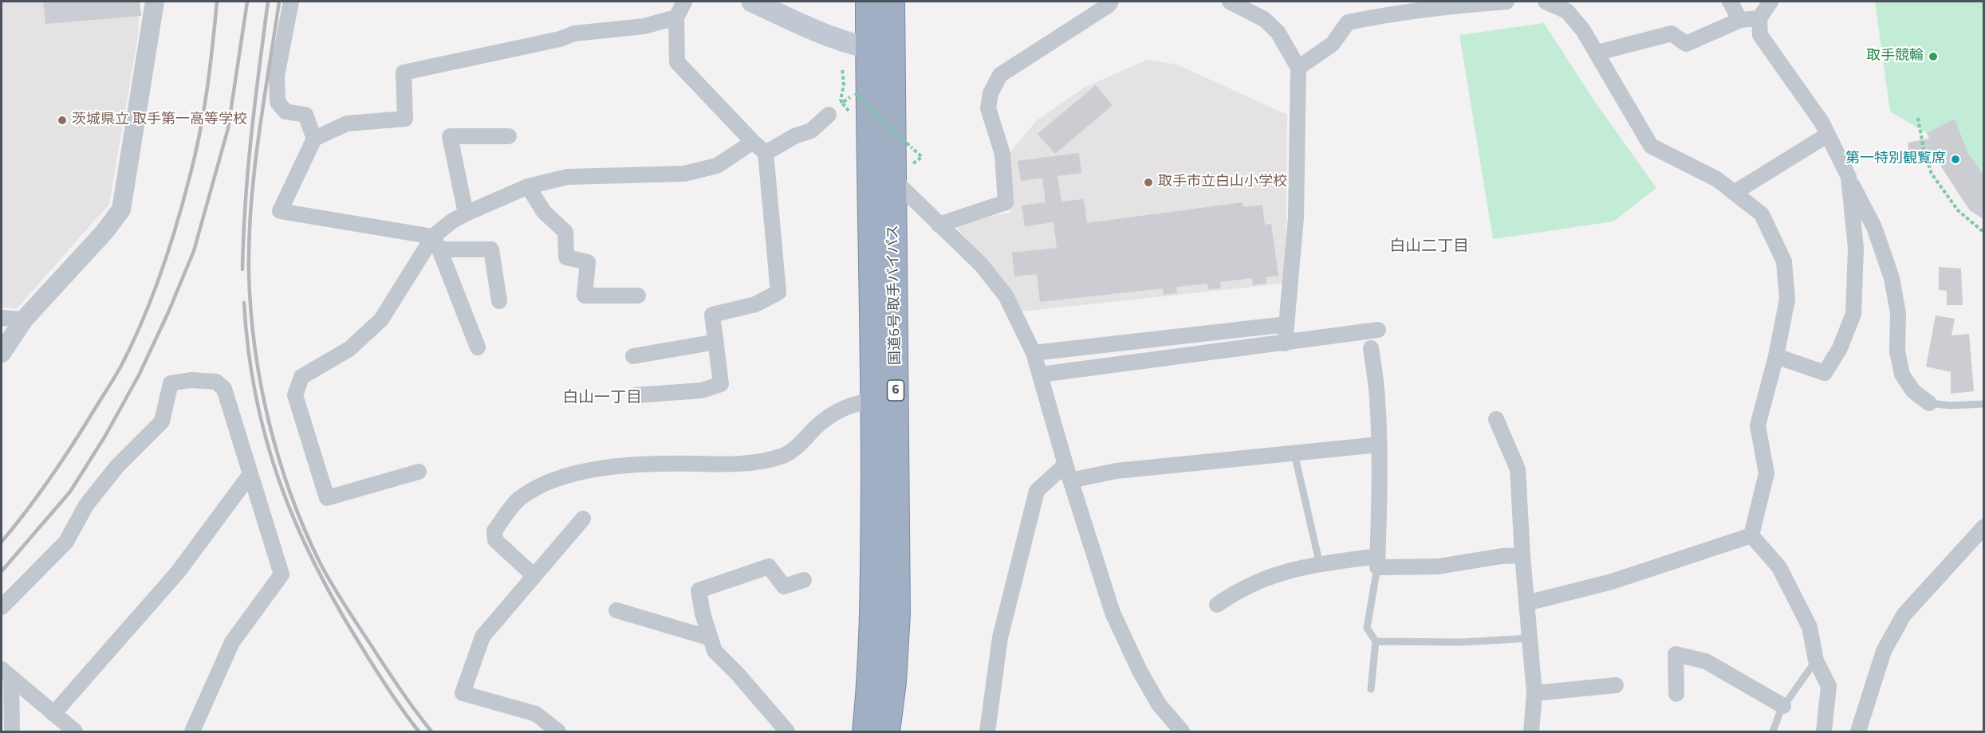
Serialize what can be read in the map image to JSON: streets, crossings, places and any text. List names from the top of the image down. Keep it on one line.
{"streets":{"highway":["国道6号 取手バイパス","6"]},"districts":["白山二丁目","白山一丁目"],"places":["取手競輪","茨城県立 取手第一高等学校","第一特別観覧席","取手市立白山小学校"]}
